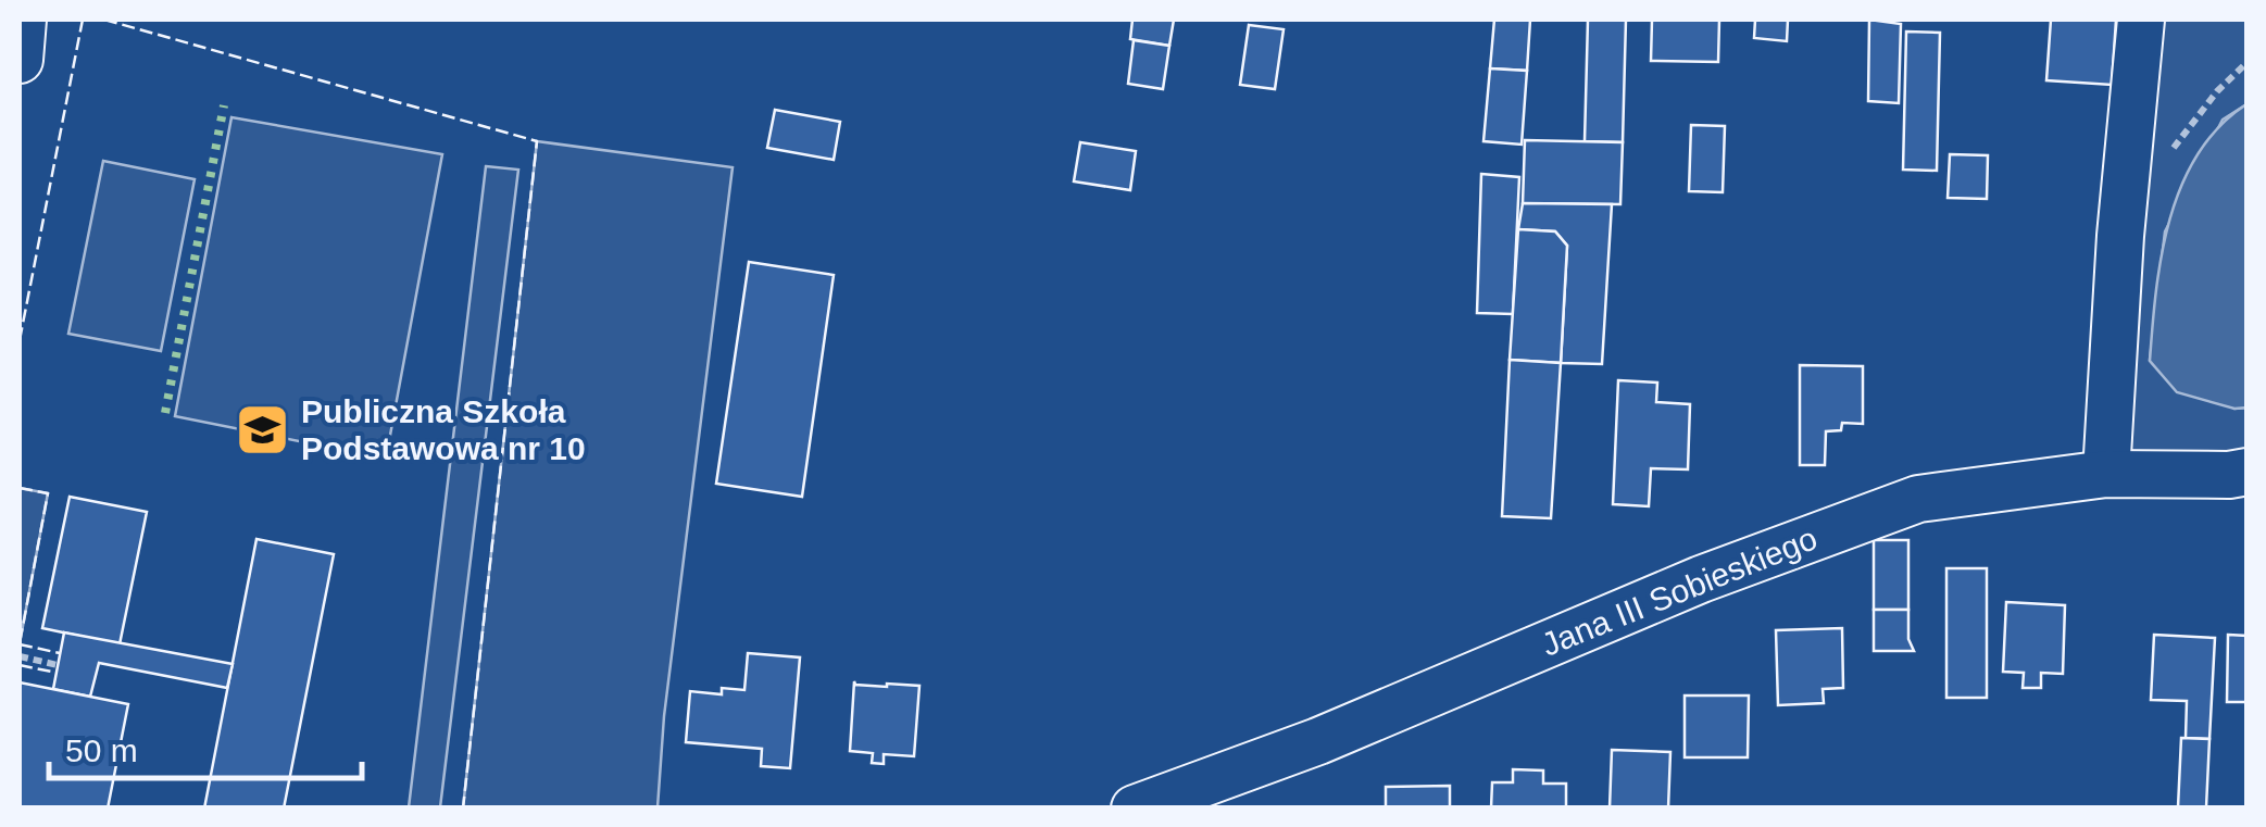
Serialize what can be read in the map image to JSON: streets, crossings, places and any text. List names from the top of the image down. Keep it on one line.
{"streets":{"street":["Jana III Sobieskiego"]},"places":{"school or university":["Publiczna Szkoła Podstawowa nr 10"]},"scale_bar":"50 m"}
